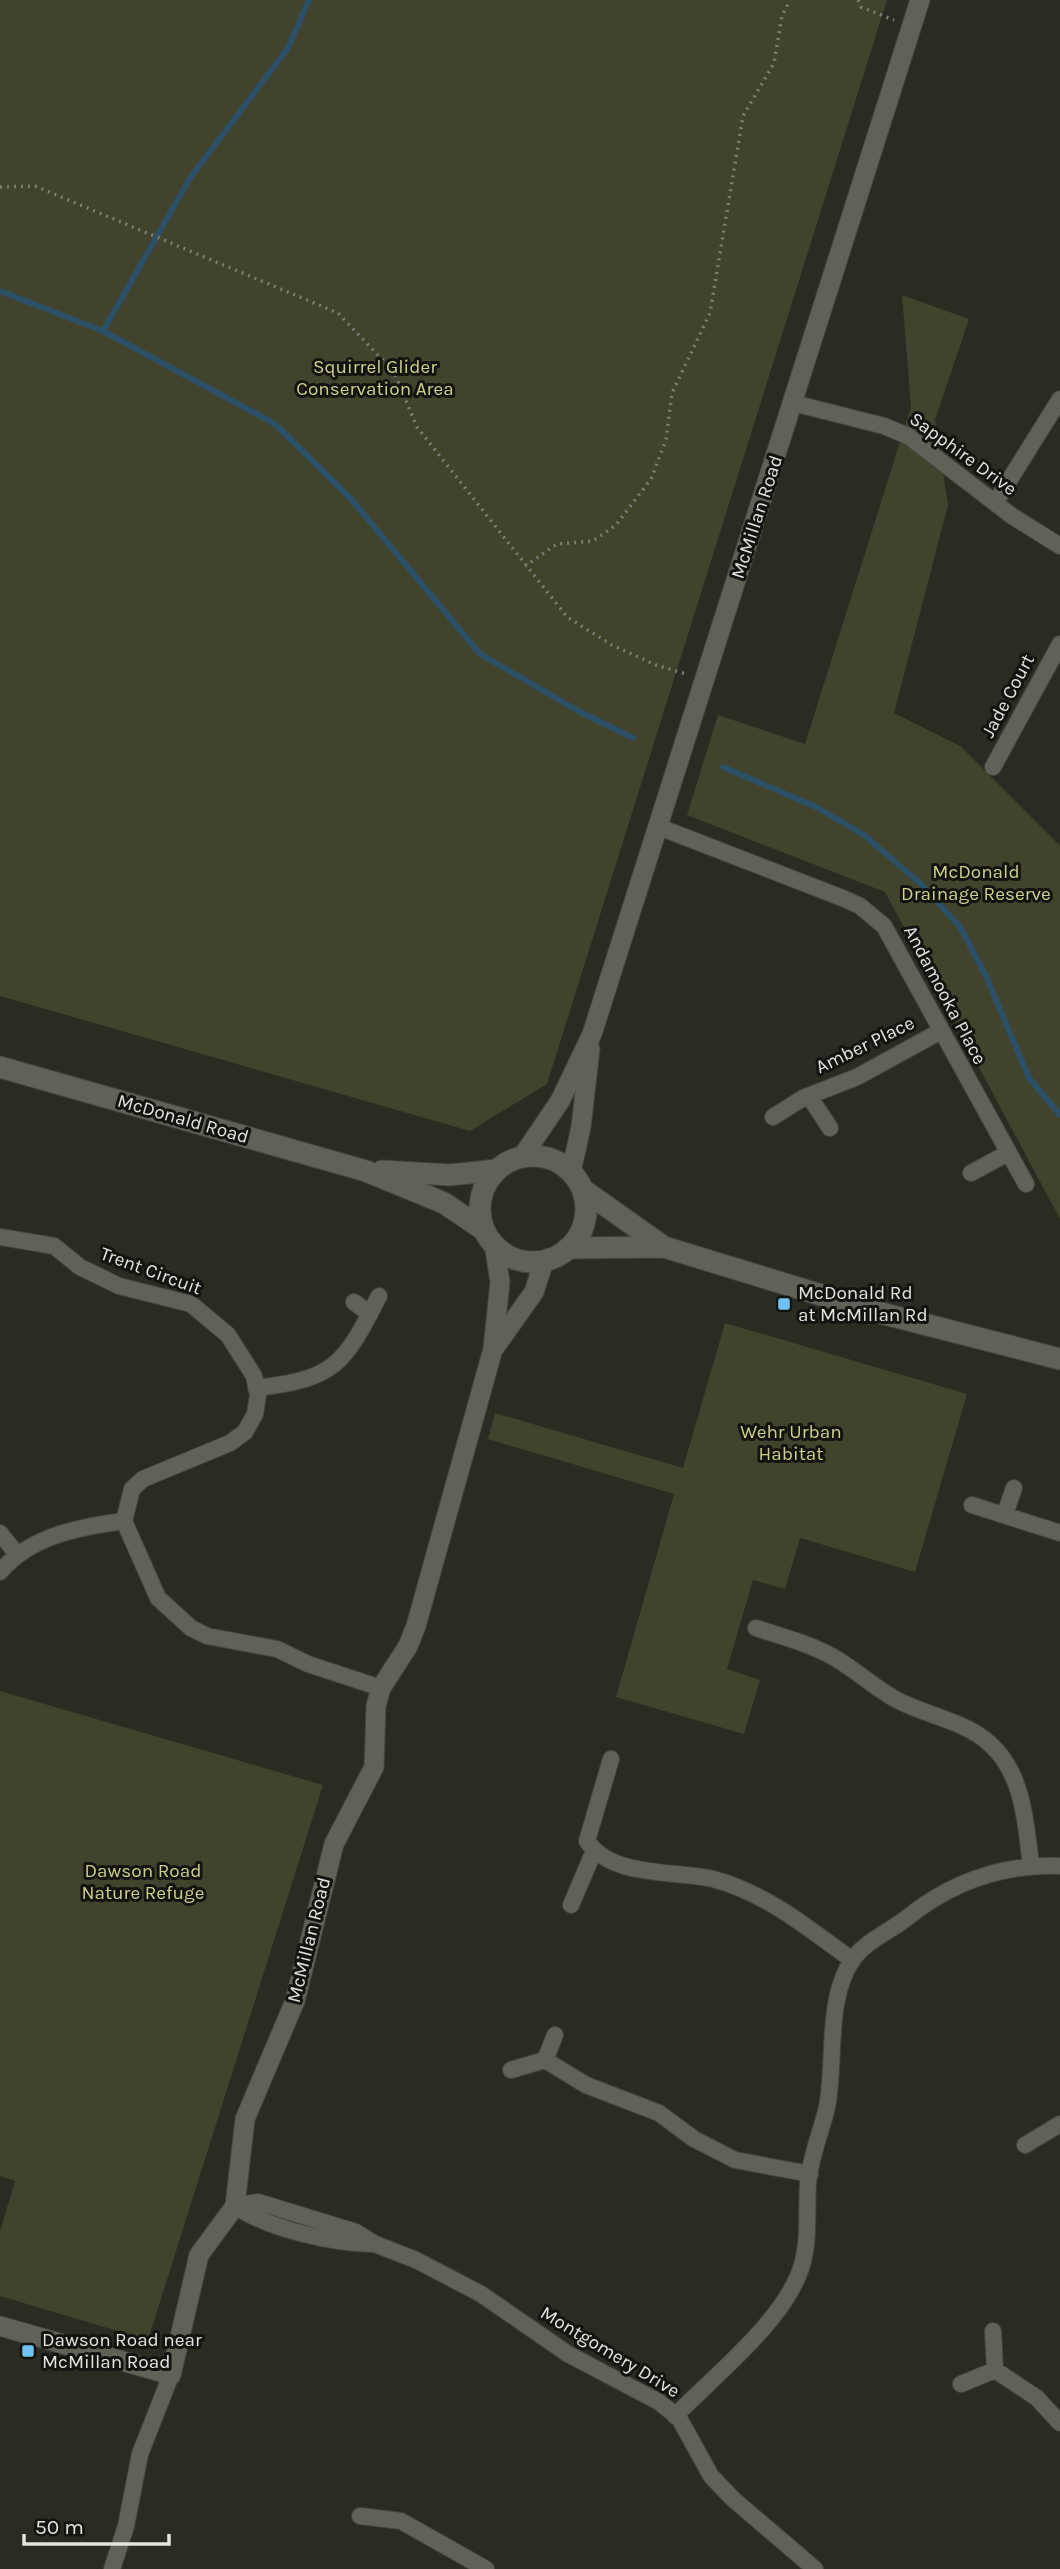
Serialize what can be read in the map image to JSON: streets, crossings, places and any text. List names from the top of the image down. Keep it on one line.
{"streets":{"main road":["McDonald Road"],"street":["Sapphire Drive","McMillan Road","Jade Court","Andamooka Place","Amber Place","Trent Circuit","Montgomery Drive"]},"crossings":[["Sapphire Drive","McMillan Road"],["McMillan Road","Andamooka Place"],["McMillan Road","McDonald Road"],["McMillan Road","Montgomery Drive"],["Andamooka Place","Amber Place"]],"parks":["Squirrel Glider Conservation Area","McDonald Drainage Reserve","Wehr Urban Habitat","Dawson Road Nature Refuge"],"places":{"transit":["McDonald Rd at McMillan Rd","Dawson Road near McMillan Road"]},"scale_bar":"50 m"}
